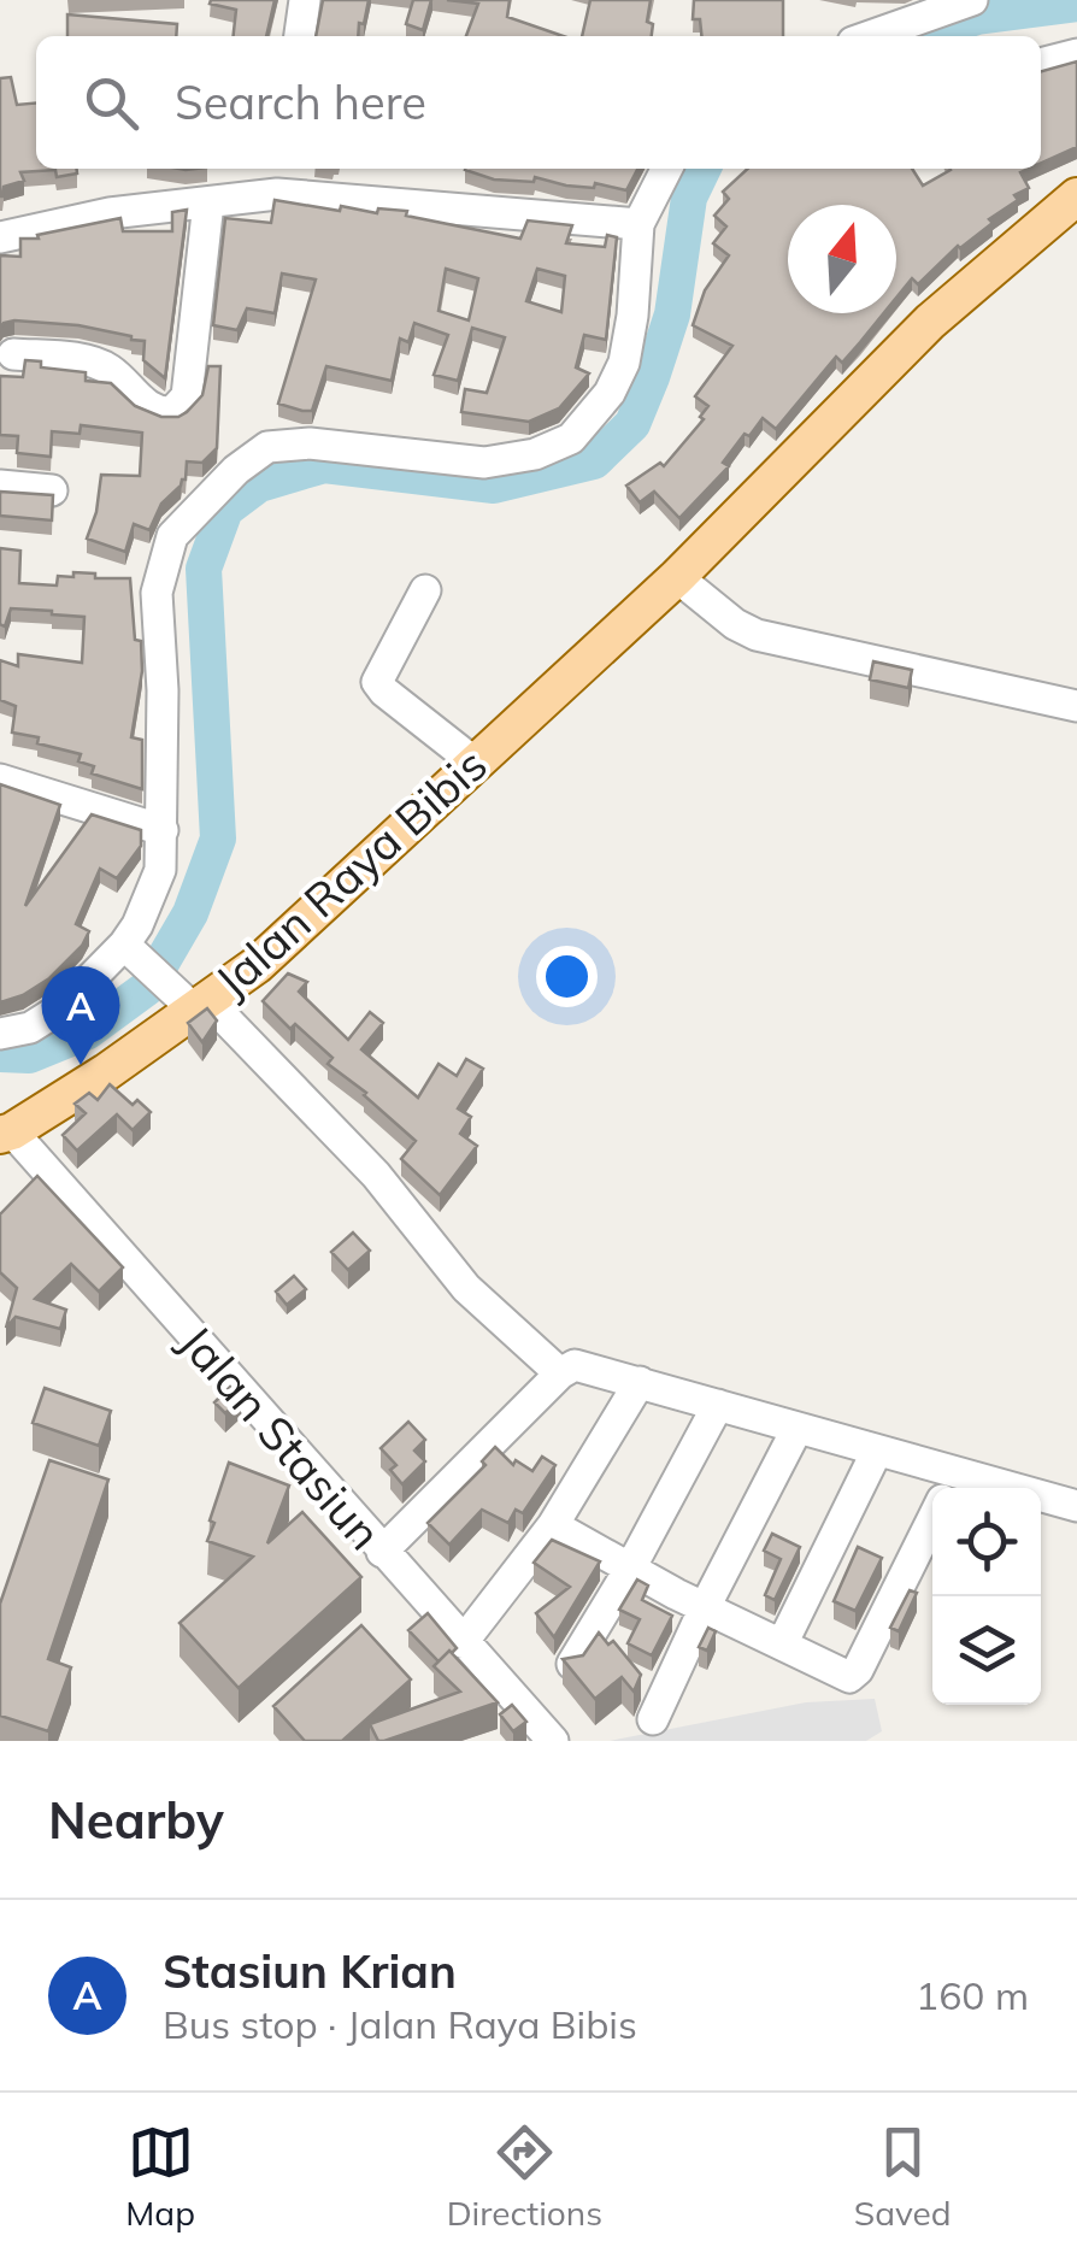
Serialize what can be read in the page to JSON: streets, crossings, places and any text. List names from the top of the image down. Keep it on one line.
{"streets":{"main road":["Jalan Raya Bibis"],"street":["Jalan Stasiun"]},"crossings":[["Jalan Raya Bibis","Jalan Stasiun"]],"north":"top","page":{"search":"Search here","pins":"A","heading":"Nearby","list":[{"mark":"A","name":"Stasiun Krian","note":"Bus stop · Jalan Raya Bibis","value":"160 m"}],"nav":["Map","Directions","Saved"]}}
